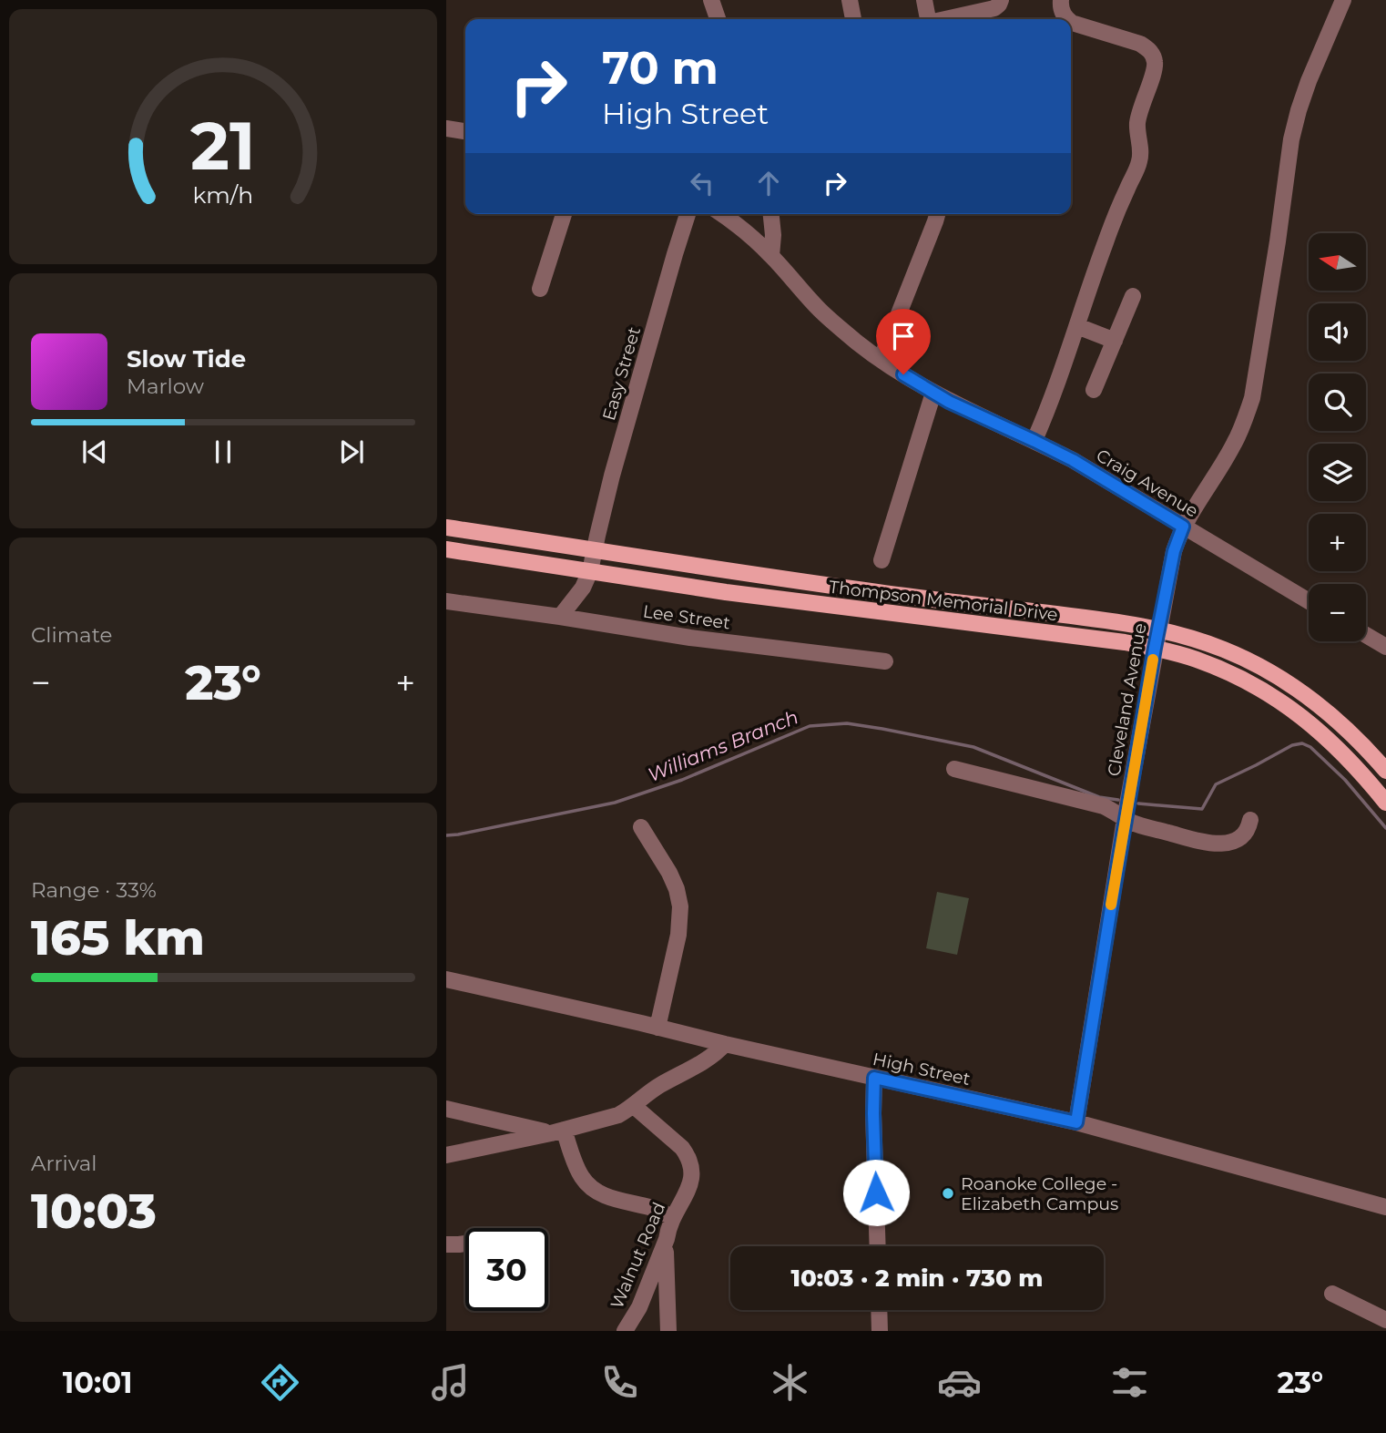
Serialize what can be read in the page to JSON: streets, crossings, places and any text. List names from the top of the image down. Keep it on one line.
{"streets":{"main road":["Thompson Memorial Drive"],"street":["Easy Street","Craig Avenue","Lee Street","Cleveland Avenue","High Street","Walnut Road"]},"crossings":[["Easy Street","Thompson Memorial Drive"],["Craig Avenue","Cleveland Avenue"],["Thompson Memorial Drive","Cleveland Avenue"],["Cleveland Avenue","High Street"]],"water":["Williams Branch"],"places":["Roanoke College - Elizabeth Campus"],"north":"left","page":{"turn":["70 m","High Street"],"map_buttons":["+","−"],"song":["Slow Tide","Marlow"],"tile":["Climate",["Range · 33%","165 km"],["Arrival","10:03"]],"heat":["−","23°","+"],"limit":"30","trip":"10:03 · 2 min · 730 m","tabs":["10:01","23°"],"gauge":["21","km/h"]}}
